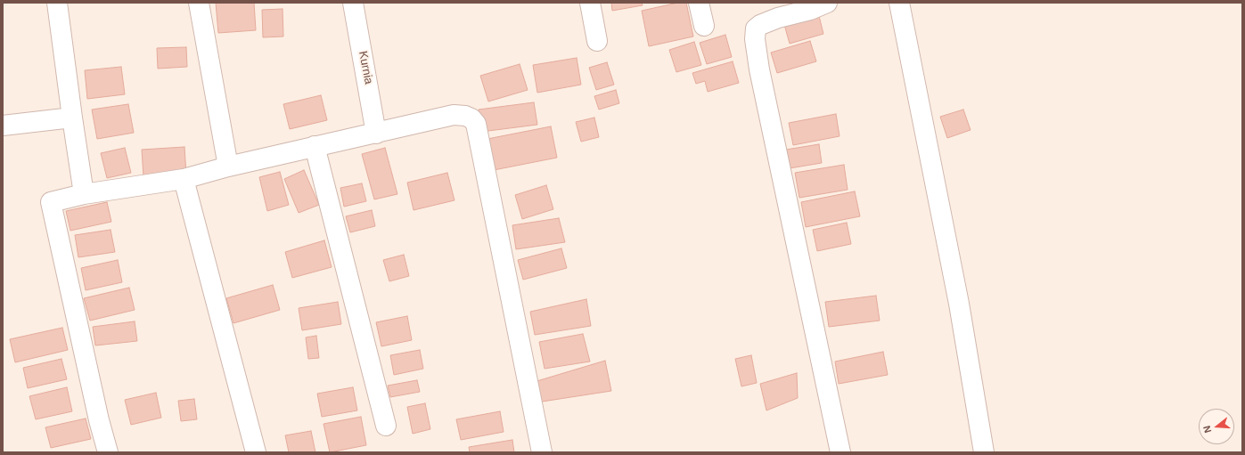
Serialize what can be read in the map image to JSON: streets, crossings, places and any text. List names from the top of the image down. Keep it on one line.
{"streets":{"street":["Kurnia"]},"north":"left"}
